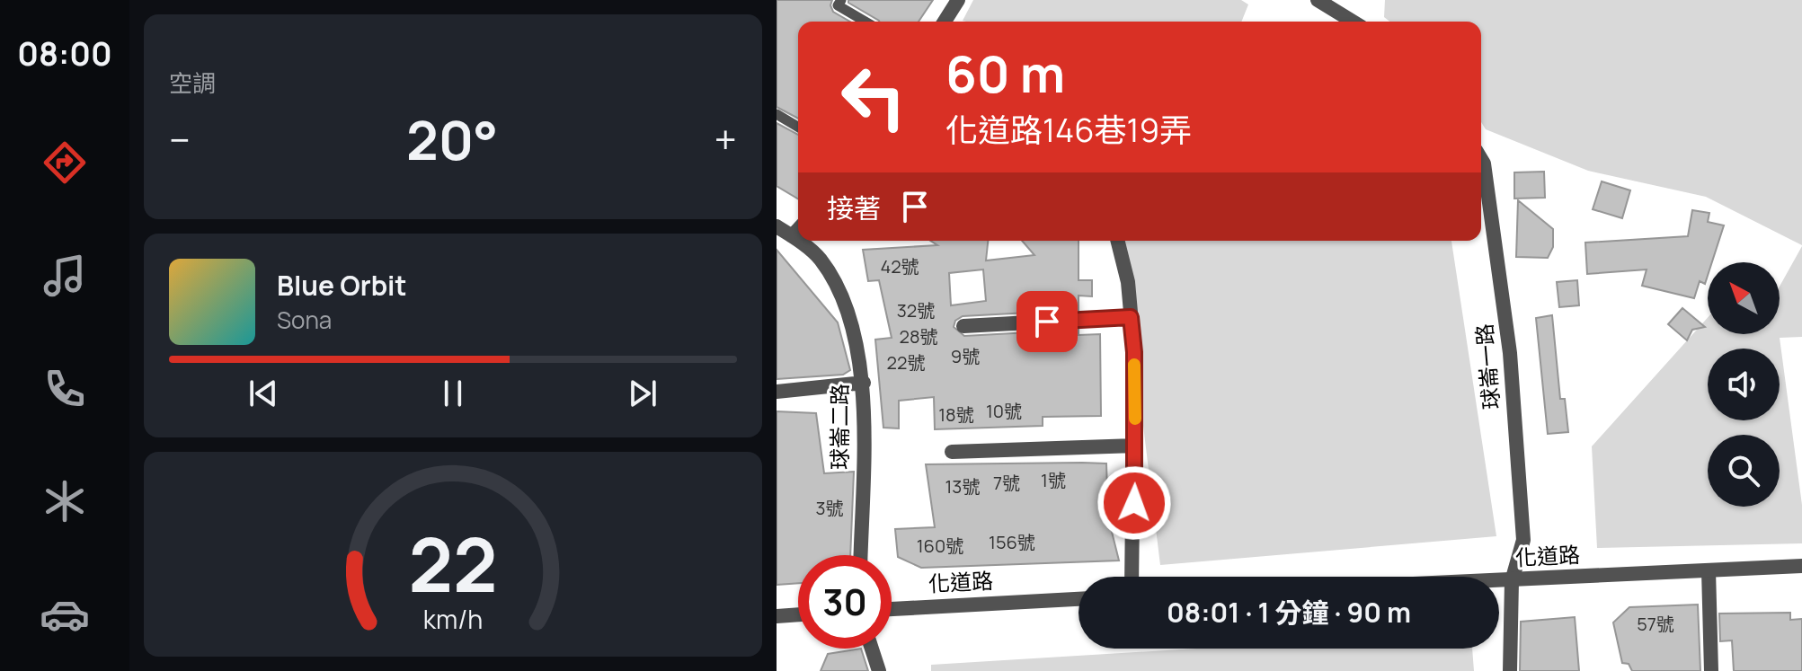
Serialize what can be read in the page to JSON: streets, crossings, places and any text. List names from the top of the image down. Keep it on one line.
{"streets":{"street":["球崙一路","球崙二路","化道路"]},"crossings":[["球崙一路","化道路"]],"house_numbers":["42號","32號","28號","9號","22號","10號","18號","1號","7號","13號","3號","156號","160號","57號"],"north":"top left","page":{"tabs":"08:00","tile":"空調","turn":["60 m","化道路146巷19弄"],"heat":["−","20°","+"],"then":"接著","song":["Blue Orbit","Sona"],"limit":"30","trip":"08:01 · 1 分鐘 · 90 m","gauge":["22","km/h"]}}
